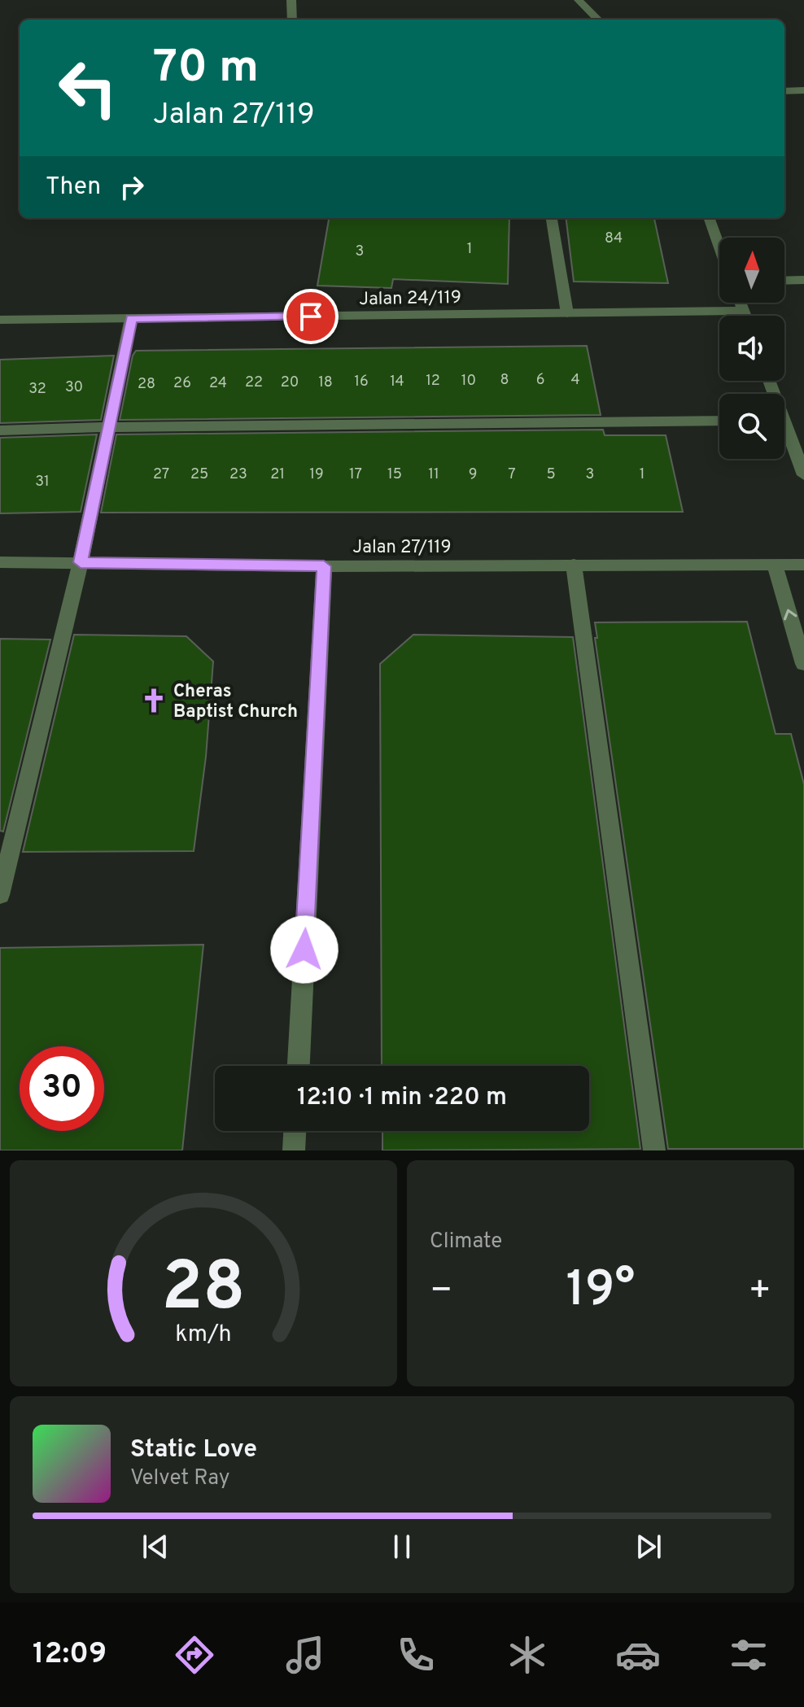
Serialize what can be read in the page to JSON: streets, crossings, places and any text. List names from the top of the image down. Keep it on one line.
{"streets":{"street":["Jalan 24/119","Jalan 27/119"]},"places":{"church":["Cheras Baptist Church"]},"house_numbers":["84","1","3","8","6","4","12","10","16","14","22","20","18","26","24","28","30","32","27","25","23","21","19","17","15","11","9","7","5","3","1","31"],"north":"top","page":{"turn":["70 m","Jalan 27/119"],"then":"Then","limit":"30","trip":"12:10 · 1 min · 220 m","tile":"Climate","heat":["−","19°","+"],"song":["Static Love","Velvet Ray"],"tabs":"12:09","gauge":["28","km/h"]}}
